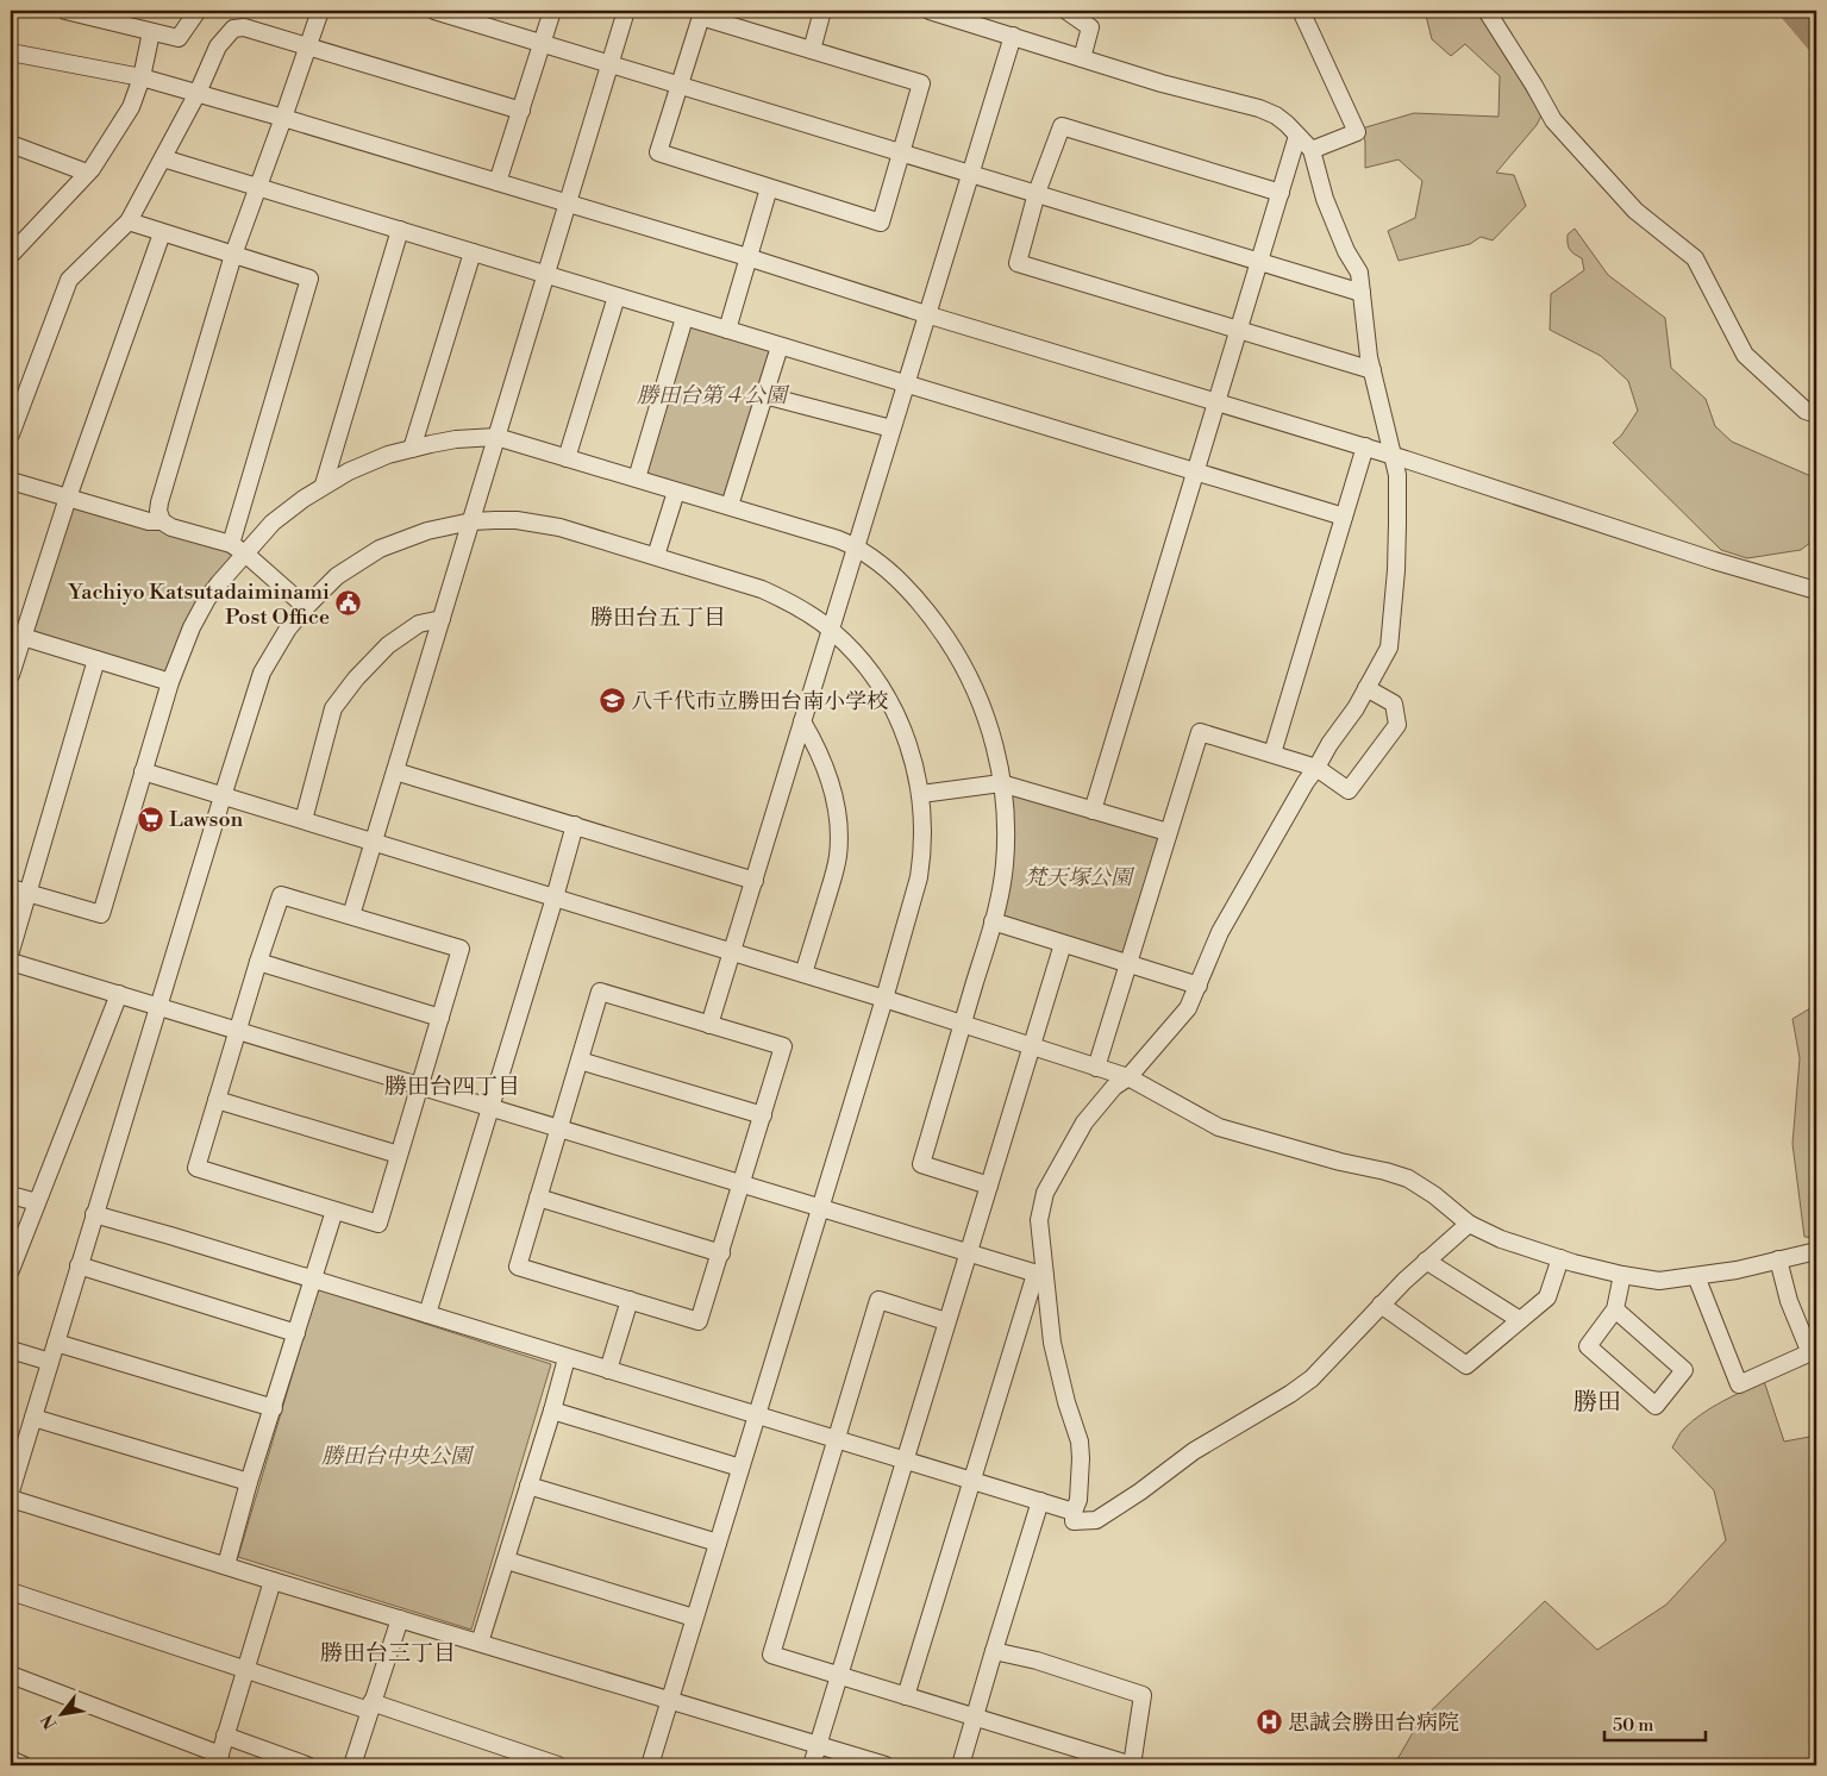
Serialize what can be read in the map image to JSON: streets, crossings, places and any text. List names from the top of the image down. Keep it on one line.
{"districts":["勝田台五丁目","勝田台四丁目","勝田","勝田台三丁目"],"parks":["勝田台第４公園","梵天塚公園","勝田台中央公園"],"places":{"public building":["Yachiyo Katsutadaiminami Post Office"],"school or university":["八千代市立勝田台南小学校"],"supermarket":["Lawson"],"hospital":["思誠会勝田台病院"]},"scale_bar":"50 m","north":"bottom left"}
